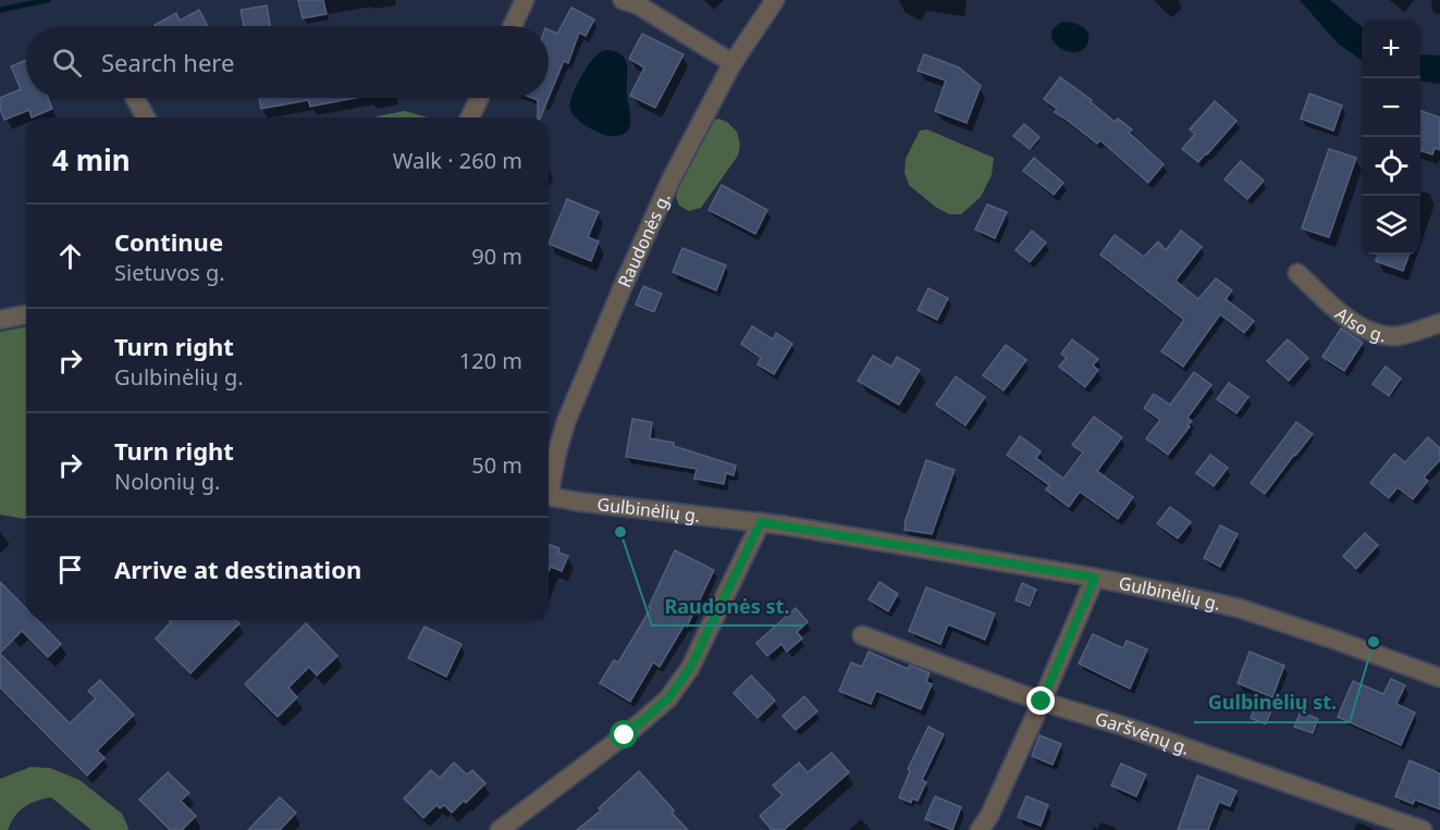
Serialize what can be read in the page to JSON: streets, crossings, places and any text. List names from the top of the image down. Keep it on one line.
{"streets":{"street":["Raudonės g.","Also g.","Gulbinėlių g.","Garšvėnų g."]},"places":["Raudonės st.","Gulbinėlių st."],"page":{"map_buttons":["+","−"],"search":"Search here","heading":["4 min","Walk · 260 m"],"list":[["Continue","Sietuvos g.","90 m"],["Turn right","Gulbinėlių g.","120 m"],["Turn right","Nolonių g.","50 m"],"Arrive at destination"]}}
